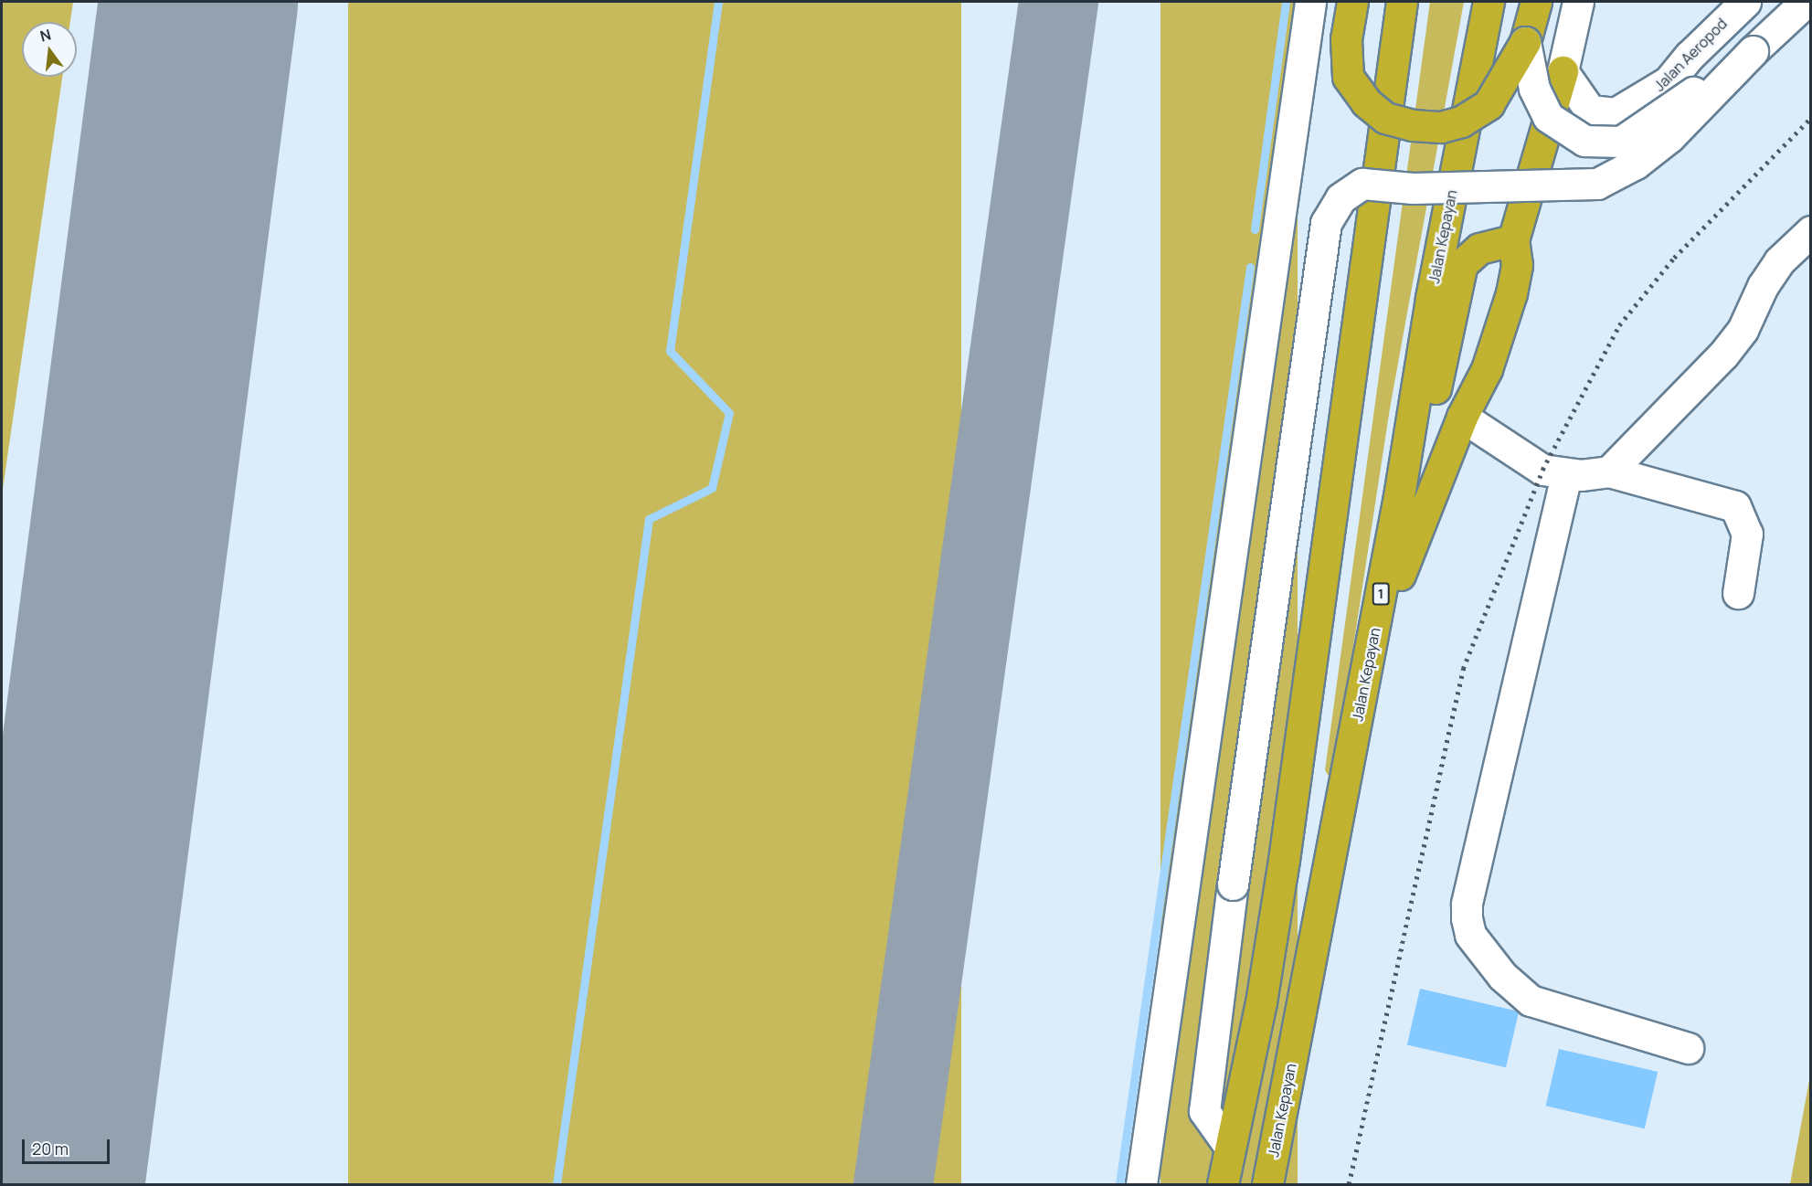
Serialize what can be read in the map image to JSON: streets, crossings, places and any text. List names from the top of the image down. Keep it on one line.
{"streets":{"highway":["Jalan Kepayan","1"],"street":["Jalan Aeropod"]},"scale_bar":"20 m","north":"top"}
